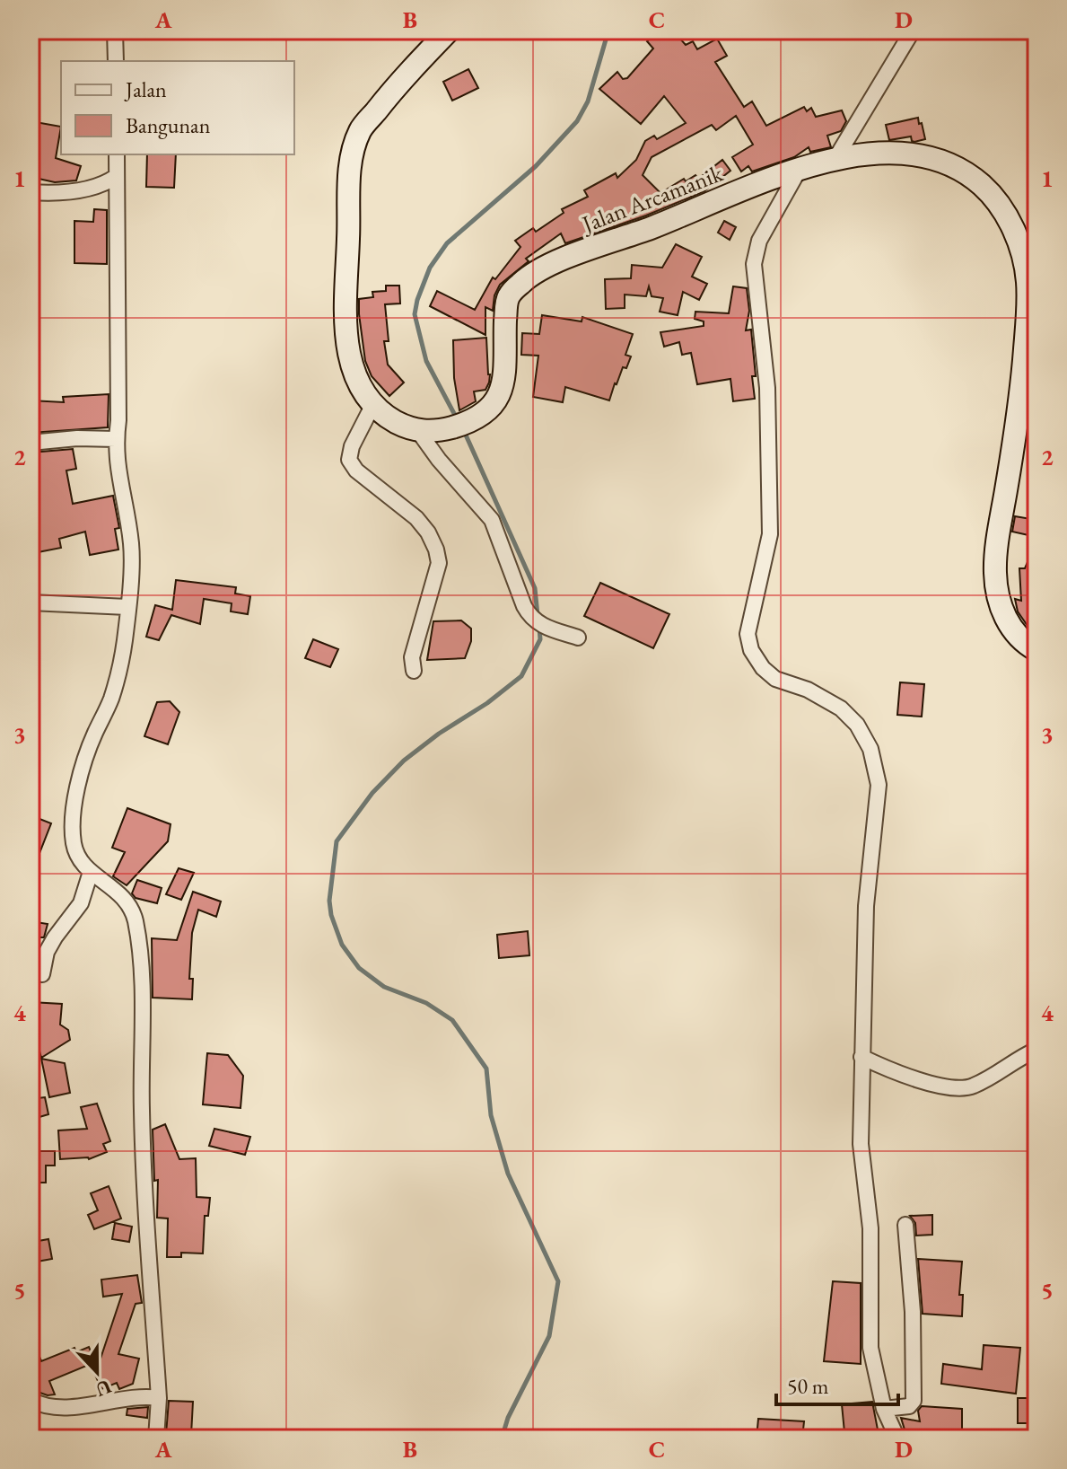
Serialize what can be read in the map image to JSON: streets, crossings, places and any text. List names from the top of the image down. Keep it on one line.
{"streets":{"street":["Jalan Arcamanik"]},"legend":["Jalan","Bangunan"],"scale_bar":"50 m","north":"bottom","grid":{"columns":["A","B","C","D"],"rows":["1","2","3","4","5"]}}
